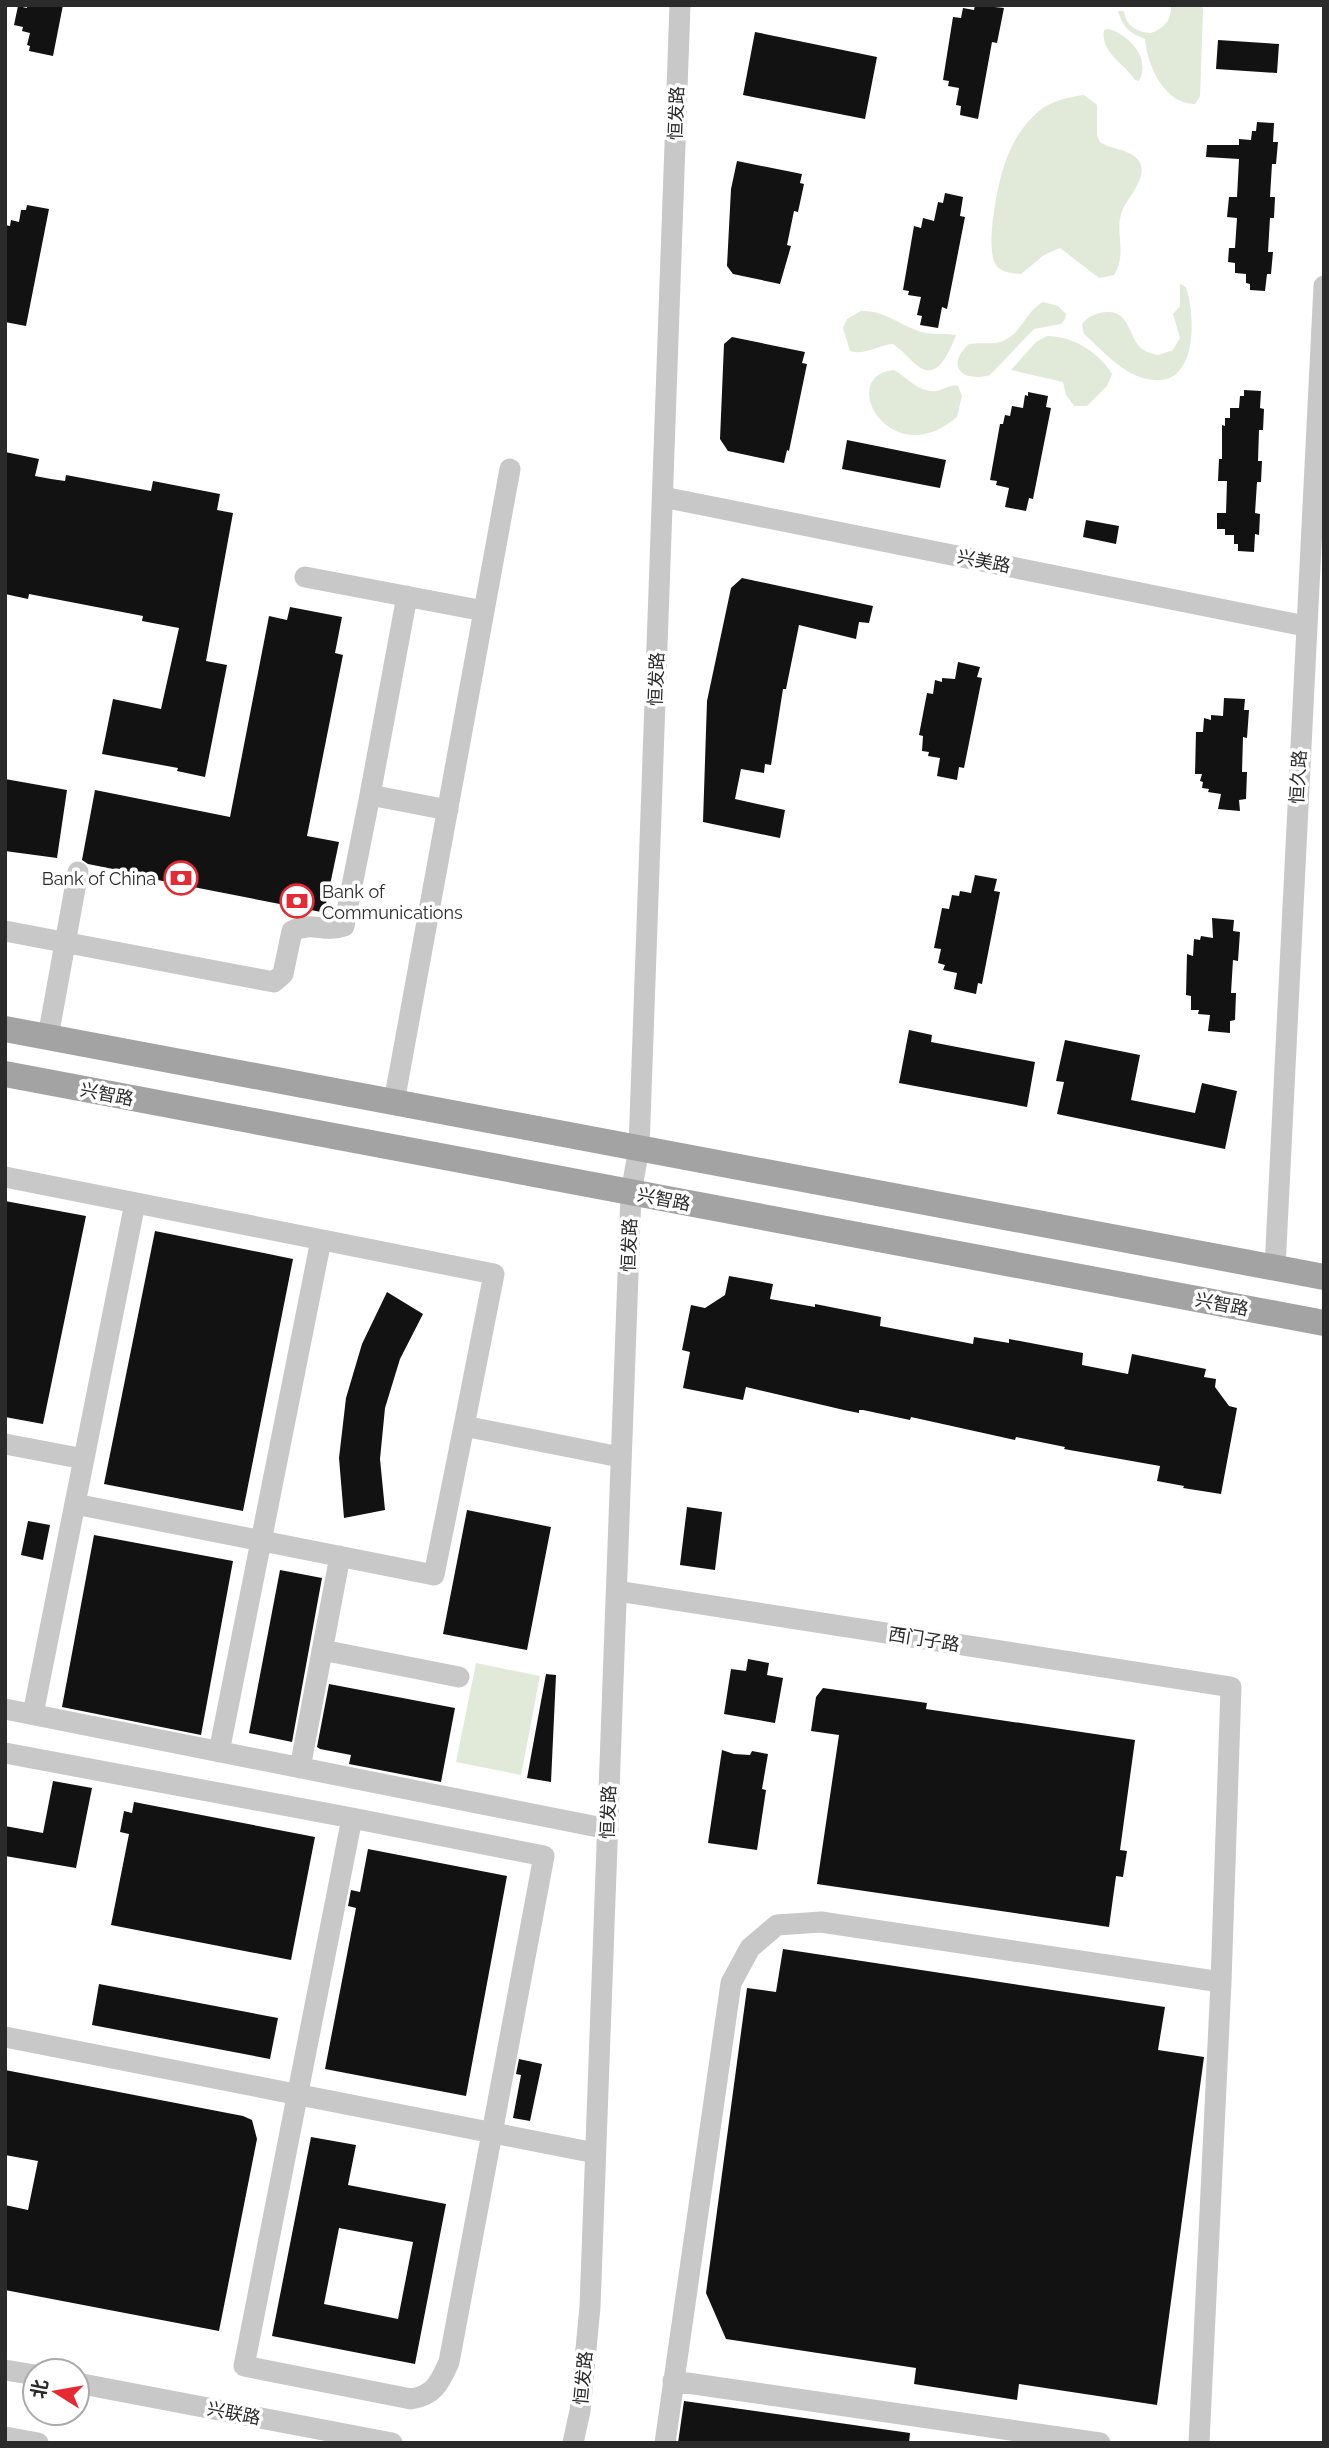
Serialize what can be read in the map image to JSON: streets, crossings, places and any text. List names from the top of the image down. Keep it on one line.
{"streets":{"main road":["兴智路"],"street":["恒发路","兴美路","恒久路","西门子路","兴联路"]},"crossings":[["恒发路","兴美路"],["恒发路","兴智路"],["恒发路","西门子路"],["兴美路","恒久路"]],"places":{"bank":["Bank of China","Bank of Communications"]},"north":"left"}
